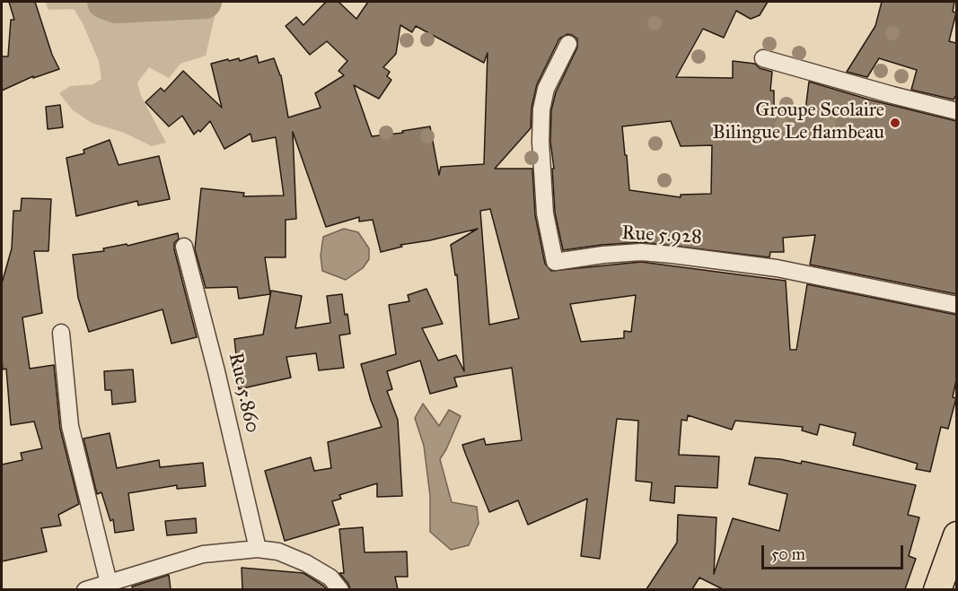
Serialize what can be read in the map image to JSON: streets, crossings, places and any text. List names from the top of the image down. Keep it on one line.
{"streets":{"street":["Rue 5.928","Rue 5.860"]},"places":["Groupe Scolaire Bilingue Le flambeau"],"scale_bar":"50 m"}
